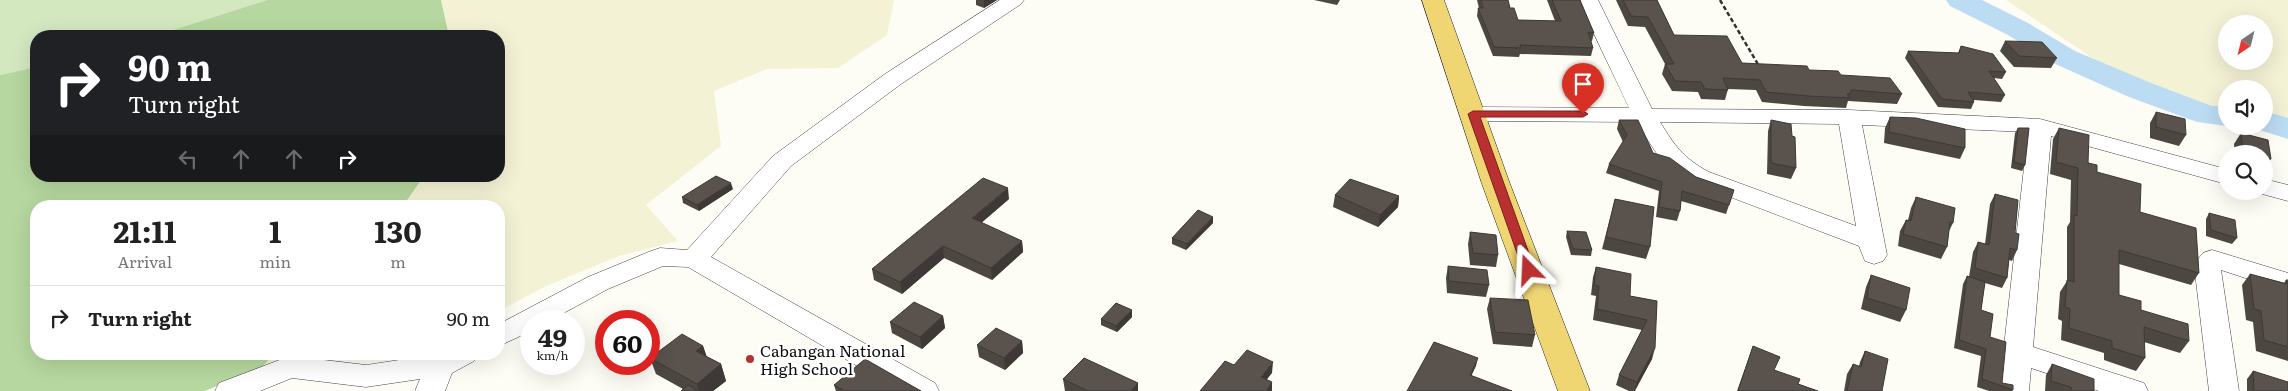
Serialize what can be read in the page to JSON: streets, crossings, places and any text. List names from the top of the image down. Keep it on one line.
{"places":["Cabangan National High School"],"north":"bottom left","page":{"turn":["90 m","Turn right"],"eta":["21:11","Arrival","1","min","130","m"],"list":[{"name":"Turn right","value":"90 m"}],"speed":"49 km/h","limit":"60"}}
